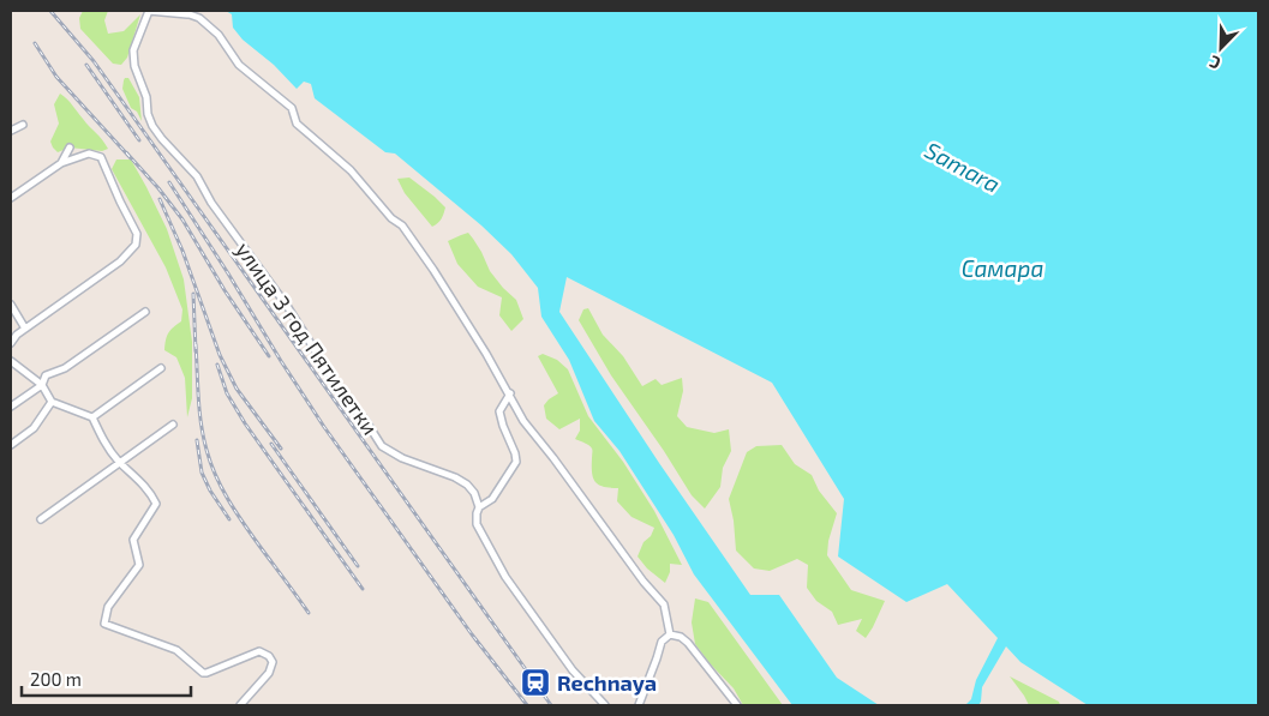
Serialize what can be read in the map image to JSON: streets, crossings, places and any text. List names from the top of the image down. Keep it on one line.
{"streets":{"street":["улица 3 год Пятилетки"]},"water":["Samara","Самара"],"places":{"station":["Rechnaya"]},"scale_bar":"200 m","north":"bottom left"}
